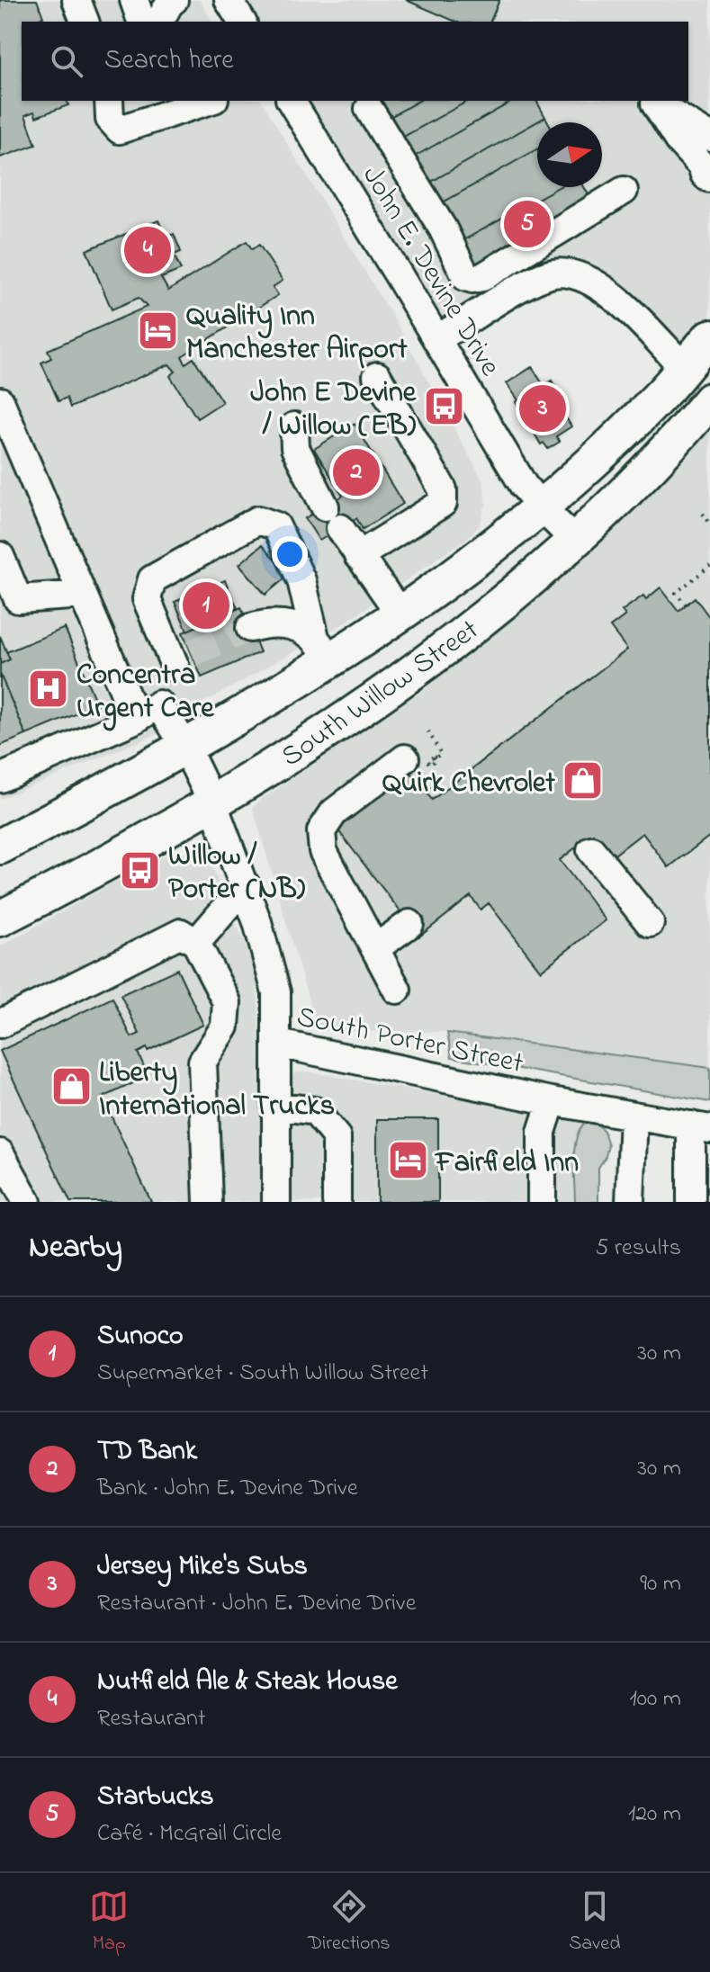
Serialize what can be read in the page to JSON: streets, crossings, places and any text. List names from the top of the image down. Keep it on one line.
{"streets":{"main road":["South Willow Street"],"street":["John E. Devine Drive","South Porter Street"]},"crossings":[["John E. Devine Drive","South Willow Street"],["South Willow Street","South Porter Street"]],"places":{"hotel":["Quality Inn Manchester Airport","Fairfield Inn"],"bus stop":["John E Devine / Willow (EB)","Willow / Porter (NB)"],"hospital":["Concentra Urgent Care"],"shop":["Quirk Chevrolet","Liberty International Trucks"]},"north":"right","page":{"search":"Search here","pins":["5","4","3","2","1"],"heading":["Nearby","5 results"],"list":[{"mark":"1","name":"Sunoco","note":"Supermarket · South Willow Street","value":"30 m"},{"mark":"2","name":"TD Bank","note":"Bank · John E. Devine Drive","value":"30 m"},{"mark":"3","name":"Jersey Mike's Subs","note":"Restaurant · John E. Devine Drive","value":"90 m"},{"mark":"4","name":"Nutfield Ale & Steak House","note":"Restaurant","value":"100 m"},{"mark":"5","name":"Starbucks","note":"Café · McGrail Circle","value":"120 m"}],"nav":["Map","Directions","Saved"]}}
